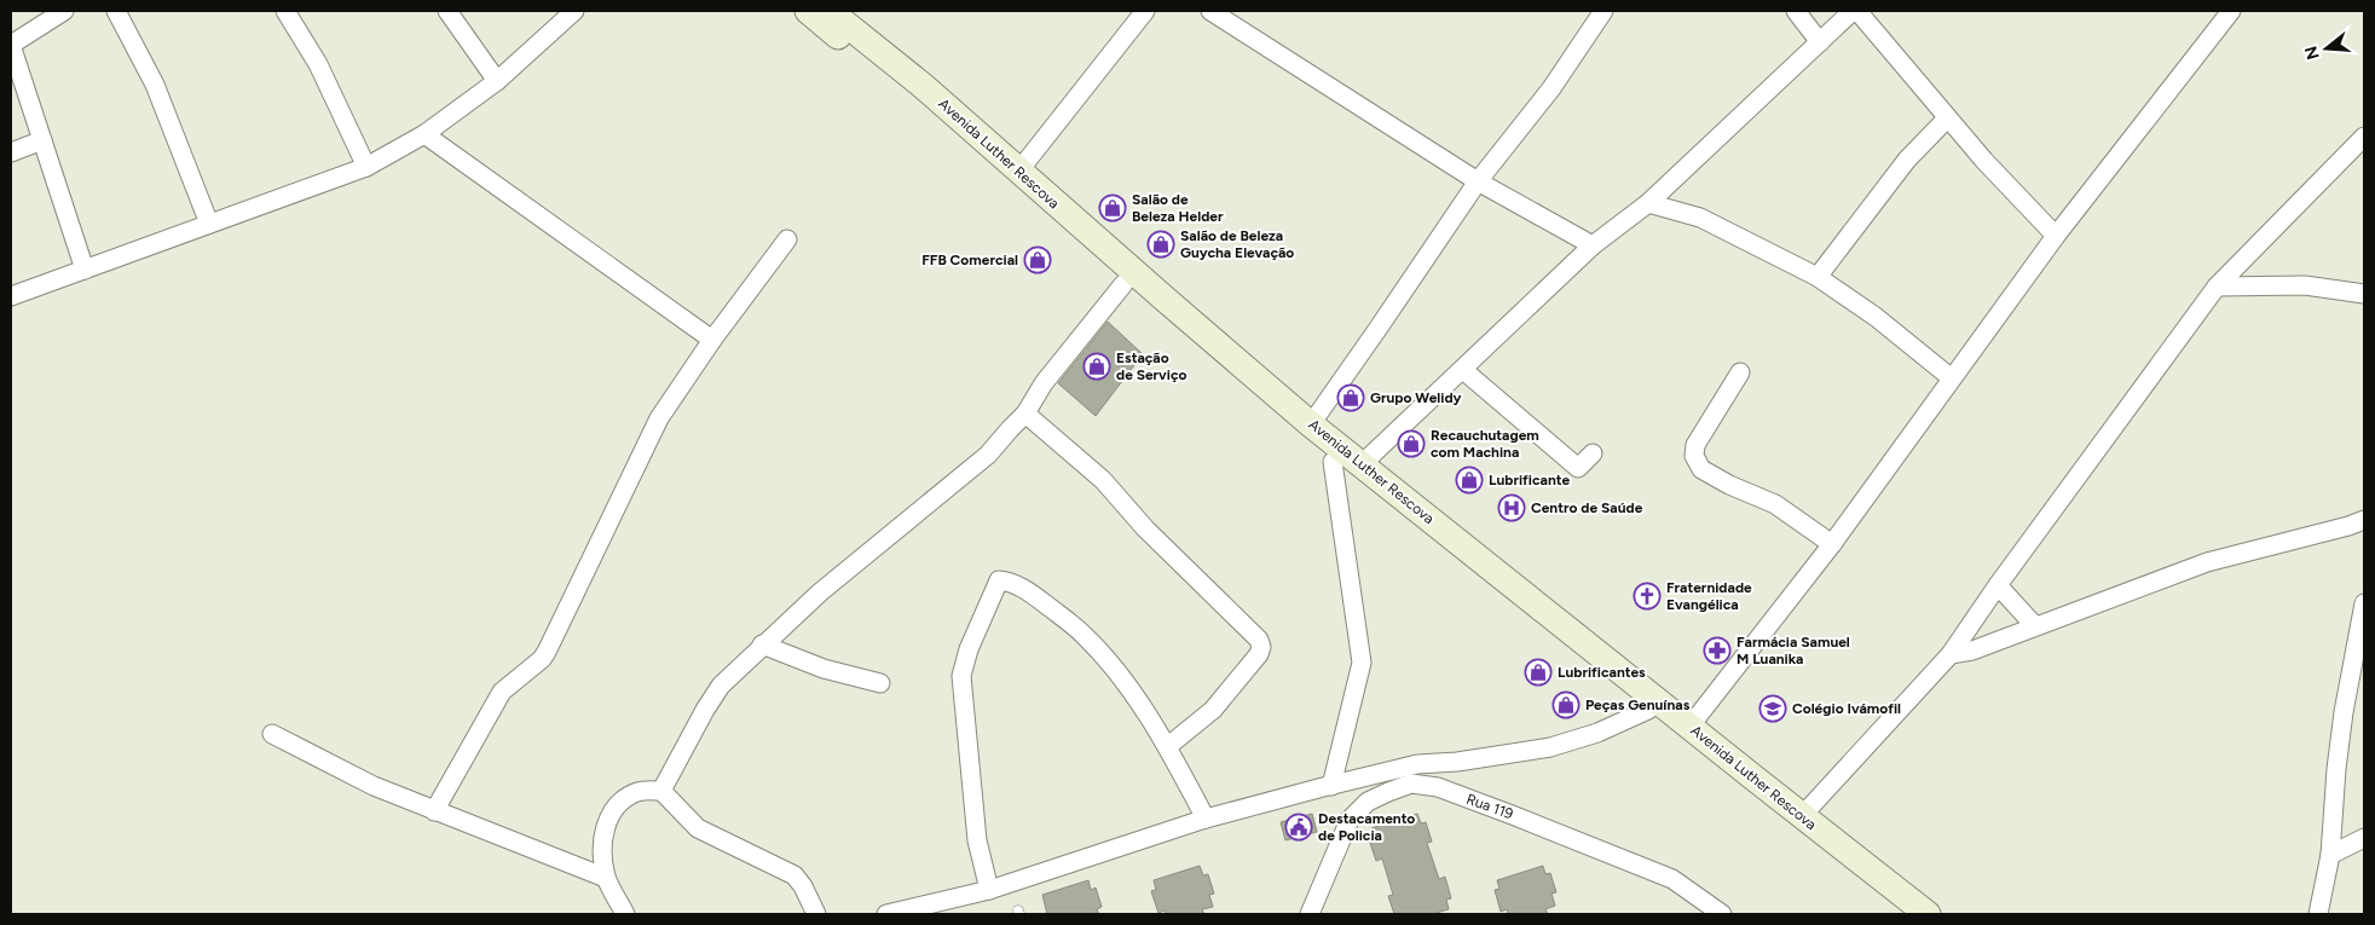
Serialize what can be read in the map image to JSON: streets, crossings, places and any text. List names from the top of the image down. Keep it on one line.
{"streets":{"main road":["Avenida Luther Rescova"],"street":["Rua 119"]},"places":{"shop":["Salão de Beleza Helder","Salão de Beleza Guycha Elevação","FFB Comercial","Estação de Serviço","Grupo Welidy","Recauchutagem com Machina","Lubrificante","Lubrificantes","Peças Genuínas"],"hospital":["Centro de Saúde"],"church":["Fraternidade Evangélica"],"pharmacy":["Farmácia Samuel M Luanika"],"school or university":["Colégio Ivámofil"],"public building":["Destacamento de Policia"]},"north":"left"}
